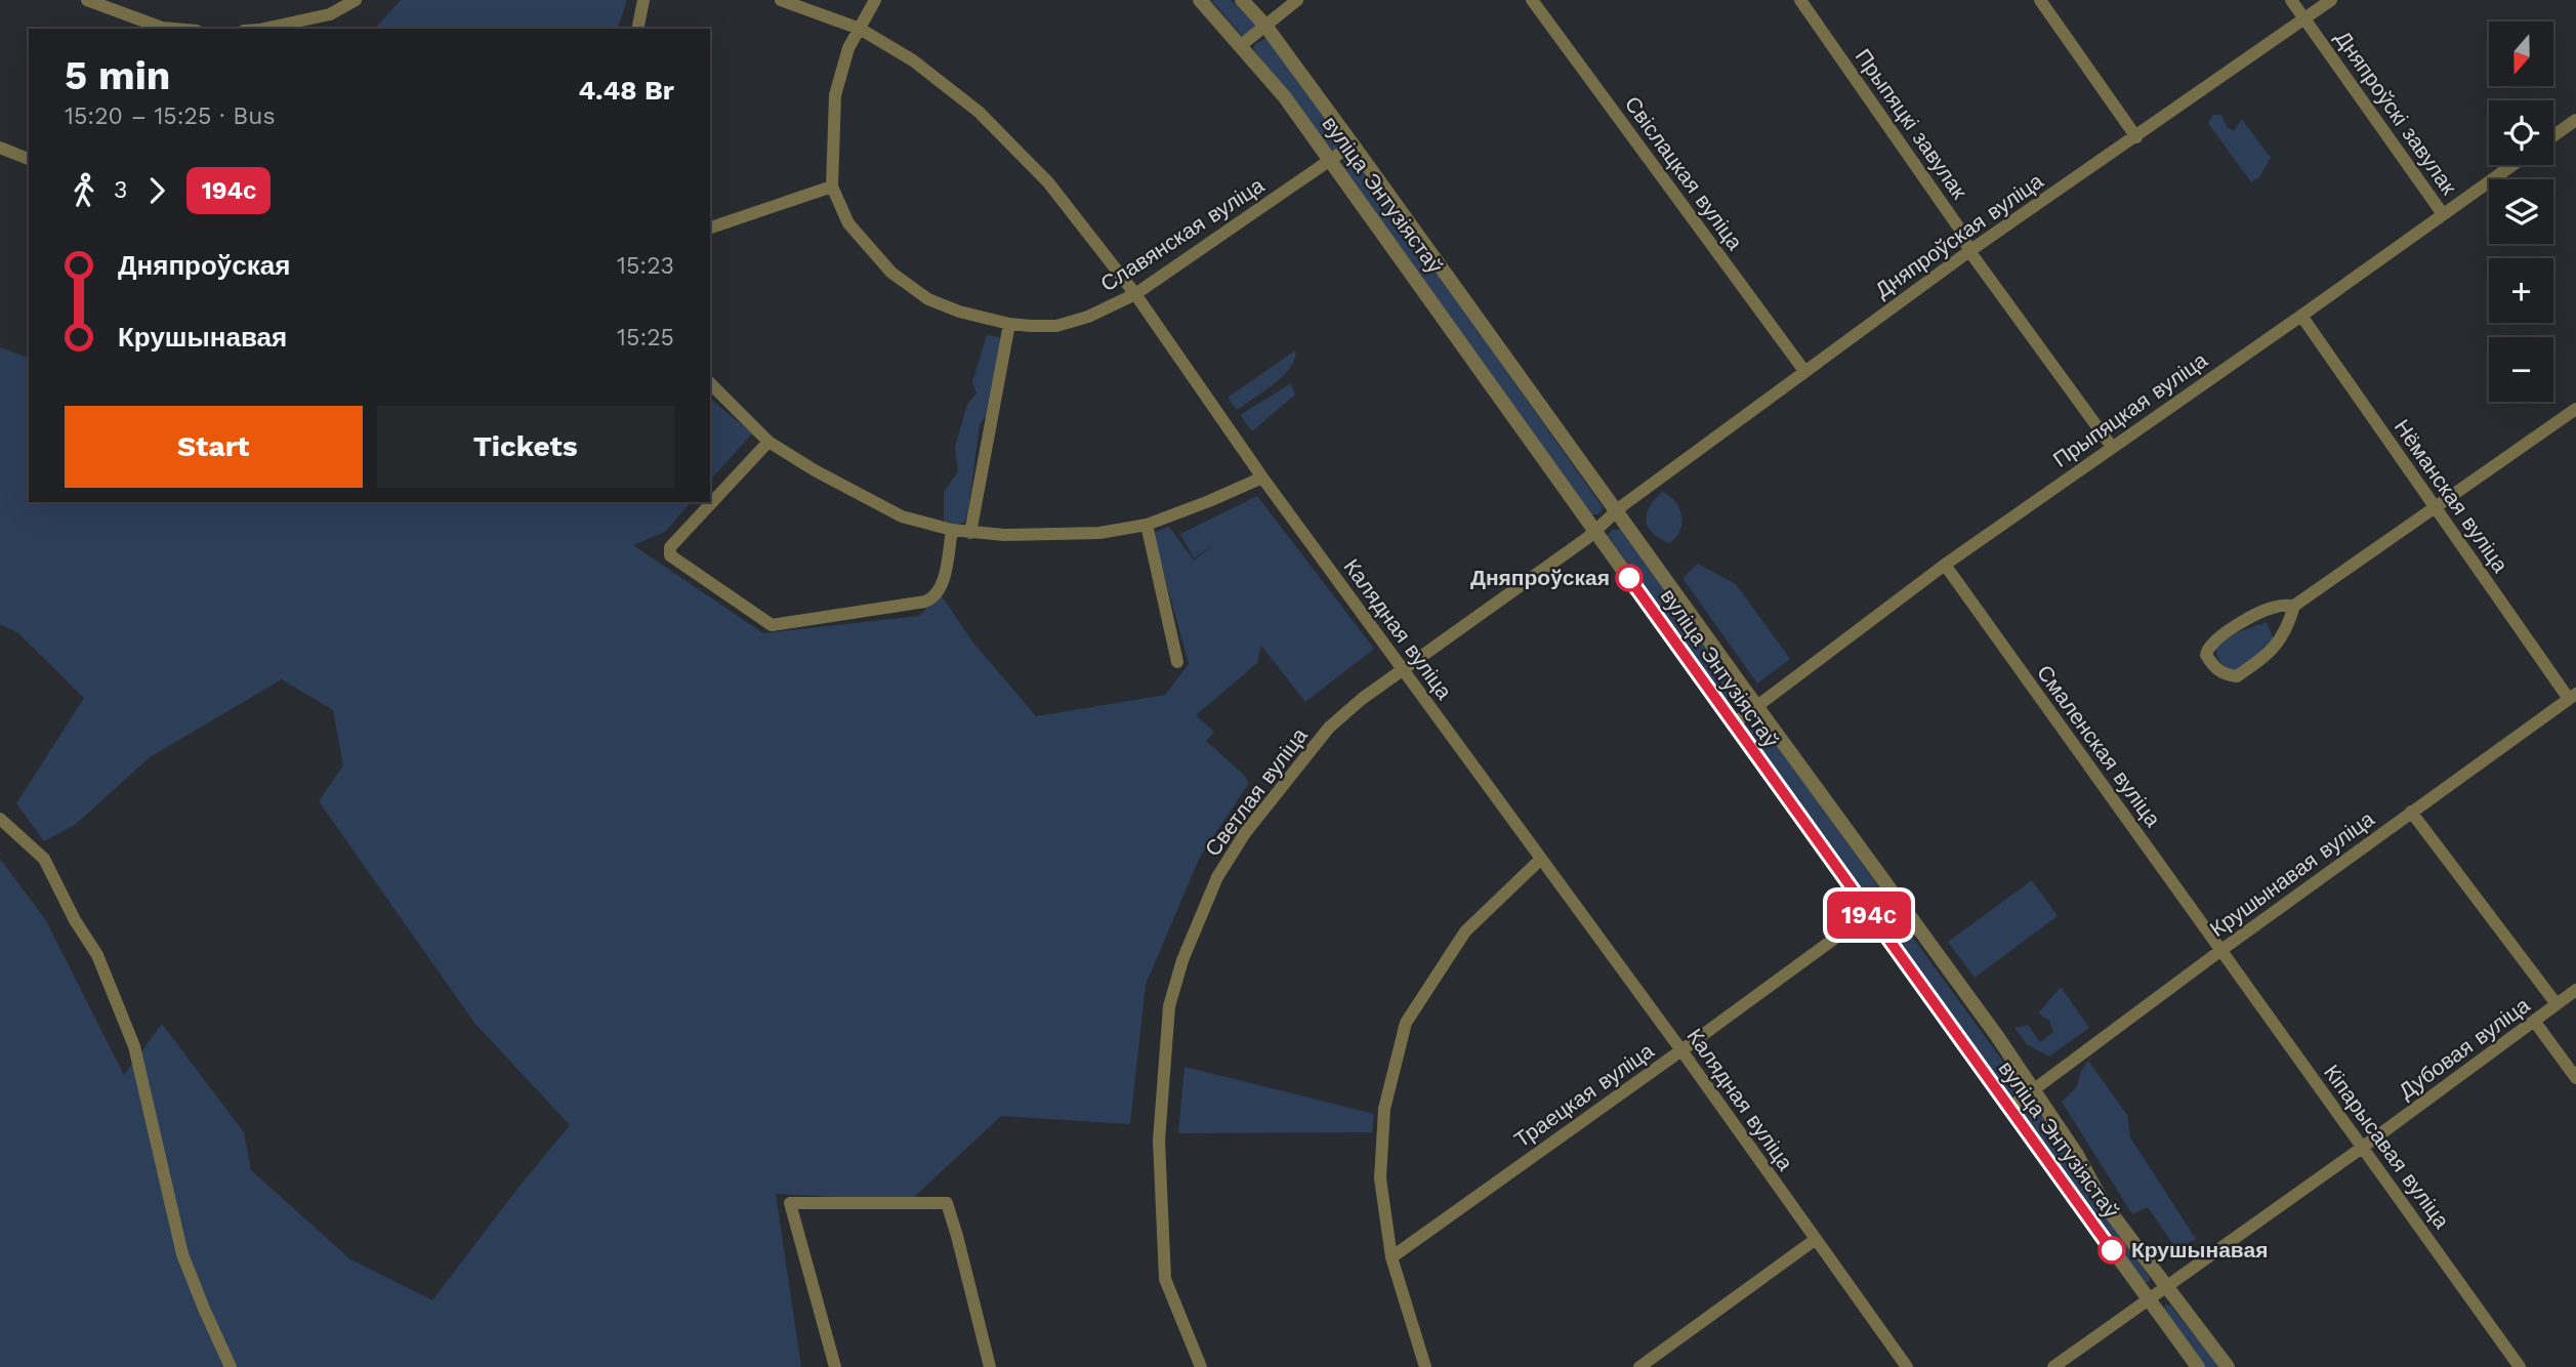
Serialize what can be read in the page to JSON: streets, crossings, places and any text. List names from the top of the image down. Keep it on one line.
{"streets":{"street":["Дняпроўскі завулак","Прыпяцкі завулак","Свіслацкая вуліца","вуліца Энтузіястаў","Славянская вуліца","Дняпроўская вуліца","Прыпяцкая вуліца","Нёманская вуліца","Калядная вуліца","Смаленская вуліца","Светлая вуліца","Крушынавая вуліца","Дубовая вуліца","Траецкая вуліца","Кіпарысавая вуліца"]},"crossings":[["Дняпроўскі завулак","Дняпроўская вуліца"],["Дняпроўскі завулак","Прыпяцкая вуліца"],["Прыпяцкі завулак","Дняпроўская вуліца"],["Прыпяцкі завулак","Прыпяцкая вуліца"],["Свіслацкая вуліца","Дняпроўская вуліца"],["вуліца Энтузіястаў","Славянская вуліца"],["вуліца Энтузіястаў","Дняпроўская вуліца"],["вуліца Энтузіястаў","Прыпяцкая вуліца"],["вуліца Энтузіястаў","Светлая вуліца"],["вуліца Энтузіястаў","Крушынавая вуліца"],["вуліца Энтузіястаў","Дубовая вуліца"],["вуліца Энтузіястаў","Траецкая вуліца"],["Славянская вуліца","Калядная вуліца"],["Дняпроўская вуліца","Светлая вуліца"],["Прыпяцкая вуліца","Нёманская вуліца"],["Прыпяцкая вуліца","Смаленская вуліца"],["Нёманская вуліца","Крушынавая вуліца"],["Калядная вуліца","Светлая вуліца"],["Калядная вуліца","Траецкая вуліца"],["Смаленская вуліца","Крушынавая вуліца"],["Смаленская вуліца","Кіпарысавая вуліца"],["Крушынавая вуліца","Кіпарысавая вуліца"],["Дубовая вуліца","Кіпарысавая вуліца"]],"places":["Дняпроўская","Крушынавая"],"lines":["bus line 194с"],"north":"bottom","page":{"on_map":"194с","map_buttons":["+","−"],"heading":["5 min","15:20 – 15:25 · Bus","4.48 Br"],"legs":["3","194с"],"list":[{"name":"Дняпроўская","value":"15:23"},{"name":"Крушынавая","value":"15:25"}],"buttons":["Start","Tickets"]}}
